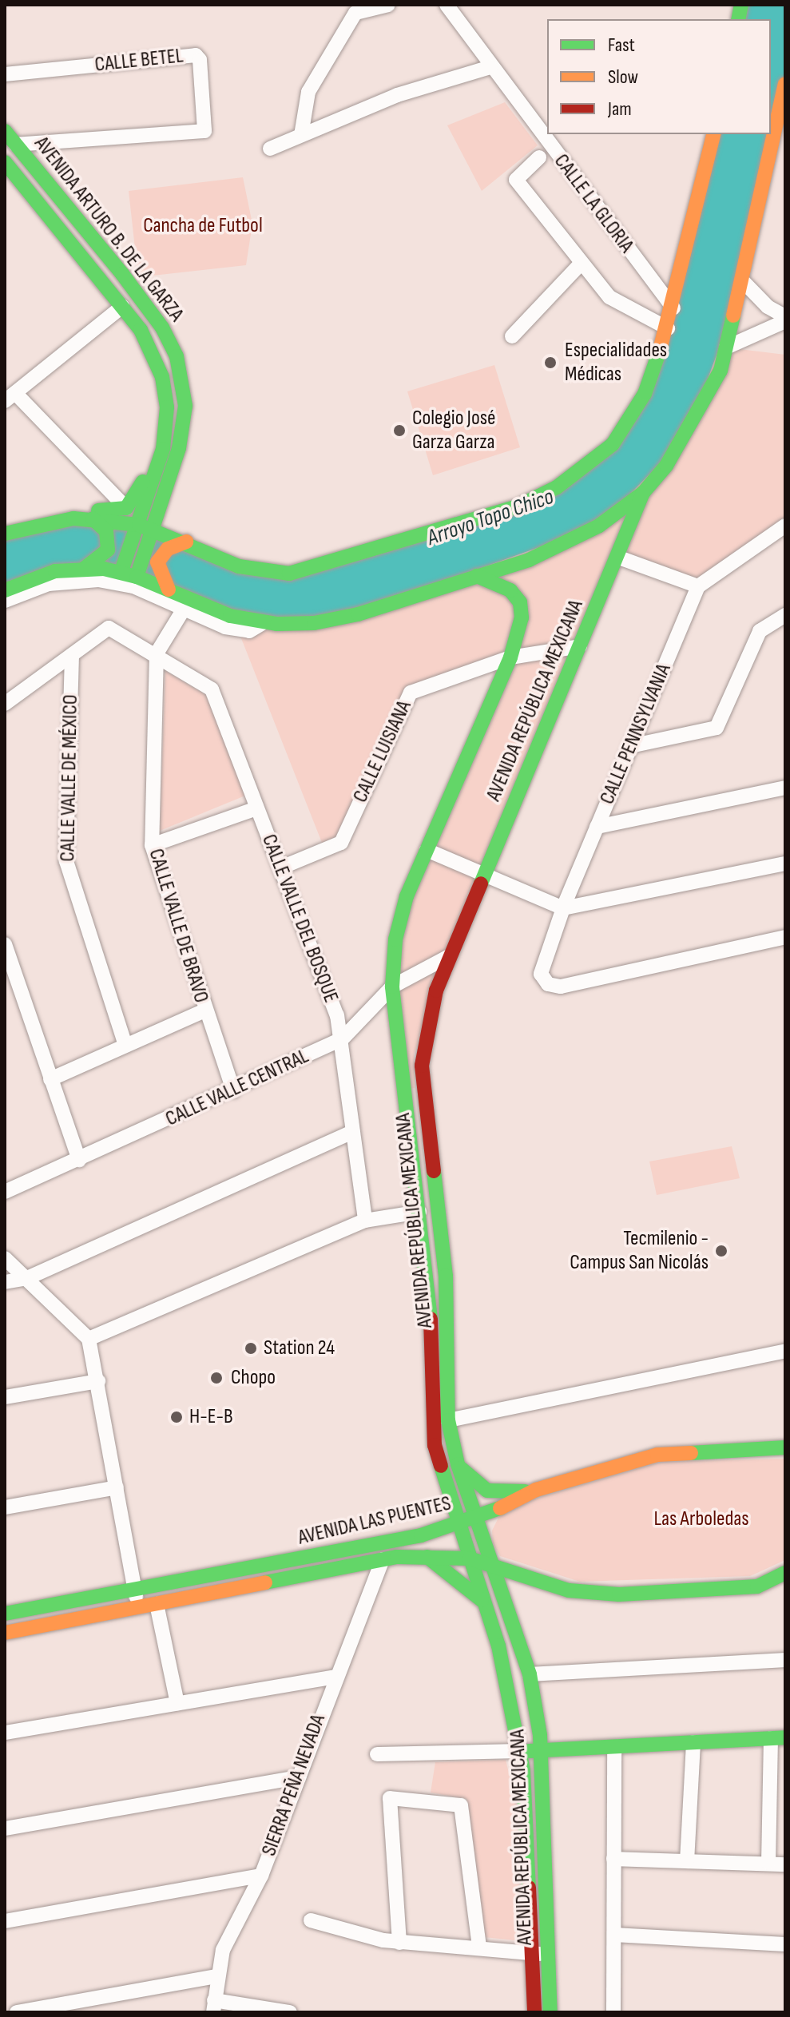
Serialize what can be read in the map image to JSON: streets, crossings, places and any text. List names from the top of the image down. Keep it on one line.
{"streets":{"street":["CALLE BETEL","CALLE LA GLORIA","AVENIDA ARTURO B. DE LA GARZA","AVENIDA REPÚBLICA MEXICANA","CALLE PENNSYLVANIA","CALLE LUISIANA","CALLE VALLE DE MÉXICO","CALLE VALLE DEL BOSQUE","CALLE VALLE DE BRAVO","CALLE VALLE CENTRAL","AVENIDA LAS PUENTES","SIERRA PEÑA NEVADA"]},"crossings":[["CALLE BETEL","AVENIDA ARTURO B. DE LA GARZA"],["AVENIDA REPÚBLICA MEXICANA","CALLE LUISIANA"],["AVENIDA REPÚBLICA MEXICANA","CALLE VALLE CENTRAL"],["AVENIDA REPÚBLICA MEXICANA","AVENIDA LAS PUENTES"],["CALLE LUISIANA","CALLE VALLE DEL BOSQUE"],["CALLE VALLE DE MÉXICO","CALLE VALLE DEL BOSQUE"],["CALLE VALLE DEL BOSQUE","CALLE VALLE DE BRAVO"],["CALLE VALLE DEL BOSQUE","CALLE VALLE CENTRAL"],["CALLE VALLE DE BRAVO","CALLE VALLE CENTRAL"],["AVENIDA LAS PUENTES","SIERRA PEÑA NEVADA"]],"water":["Arroyo Topo Chico"],"parks":["Cancha de Futbol","Las Arboledas"],"places":["Especialidades Médicas","Colegio José Garza Garza","Tecmilenio - Campus San Nicolás","Station 24","Chopo","H-E-B"],"legend":["Fast","Slow","Jam"]}
